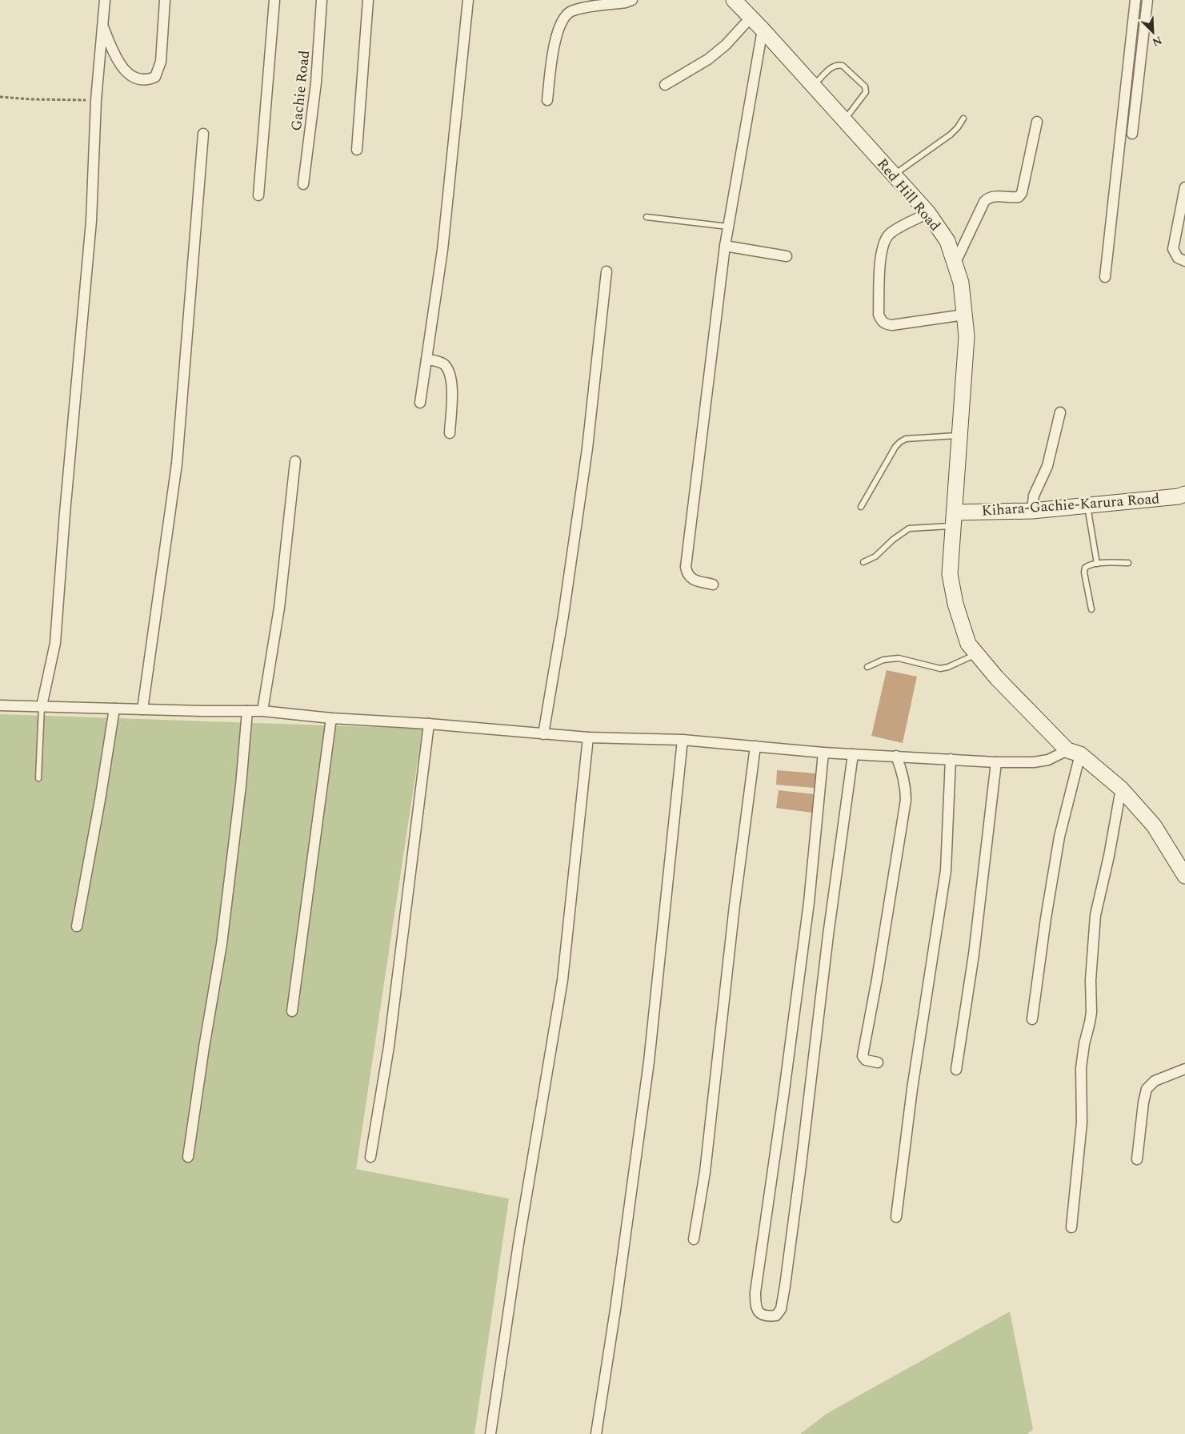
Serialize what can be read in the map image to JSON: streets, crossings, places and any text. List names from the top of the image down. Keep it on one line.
{"streets":{"street":["Gachie Road","Red Hill Road","Kihara-Gachie-Karura Road"]},"crossings":[["Red Hill Road","Kihara-Gachie-Karura Road"]],"north":"bottom right"}
